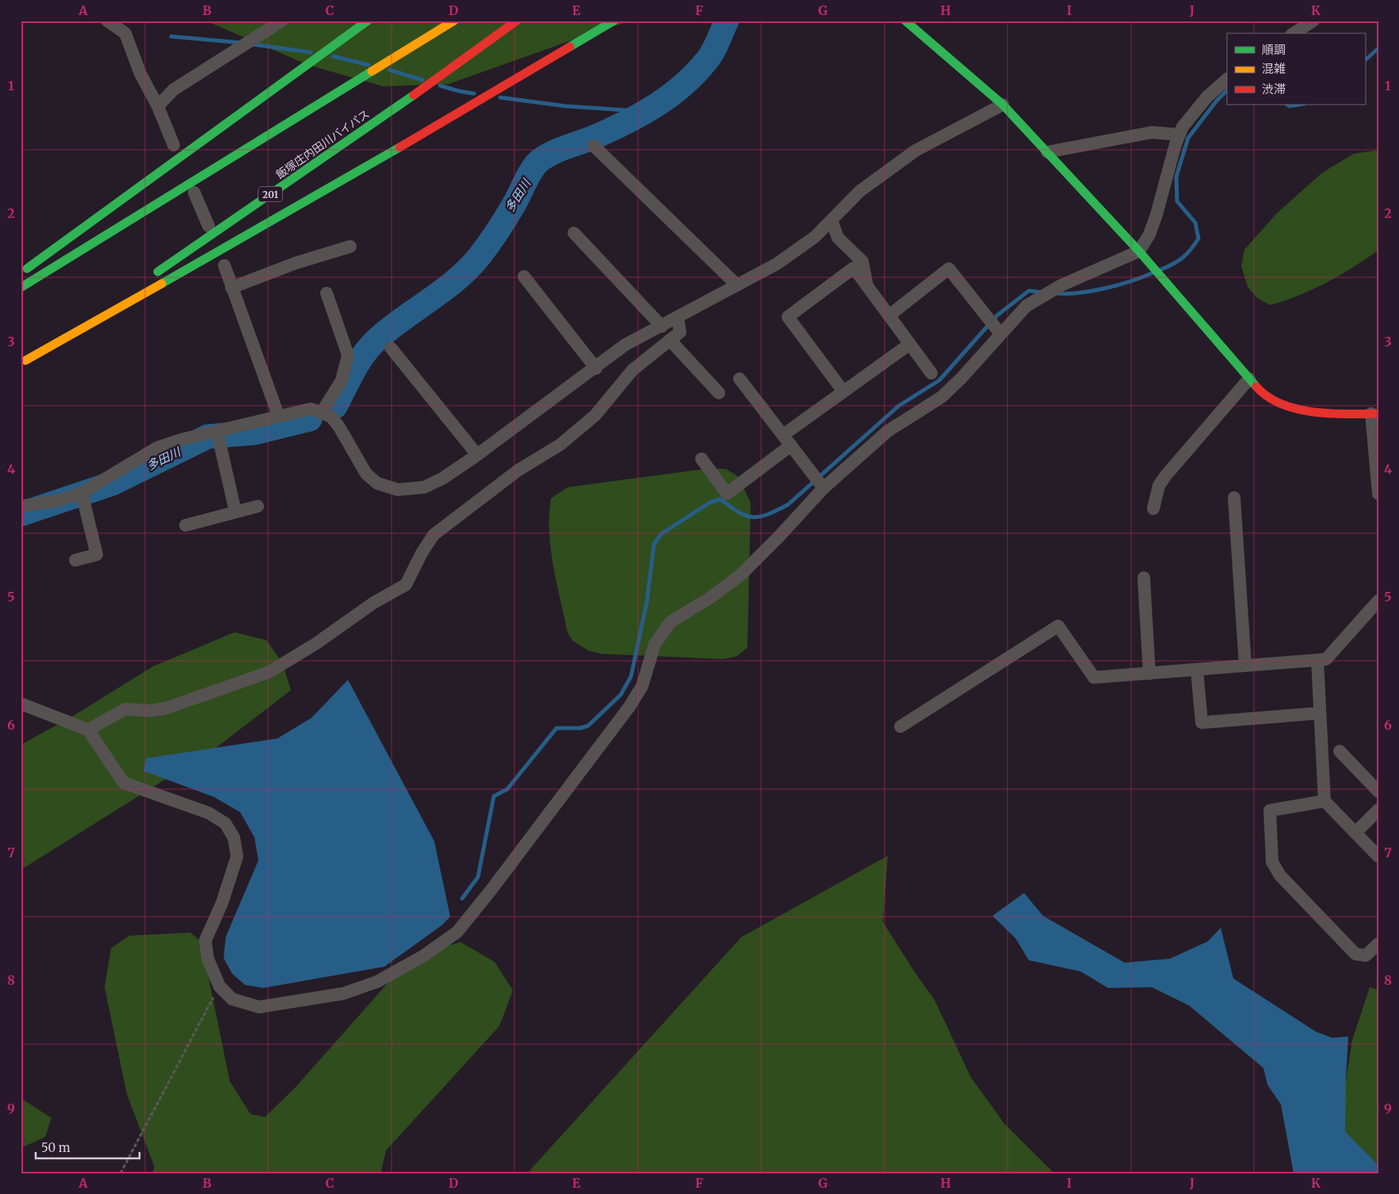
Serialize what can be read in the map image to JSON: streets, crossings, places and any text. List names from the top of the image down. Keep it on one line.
{"streets":{"main road":["飯塚庄内田川バイパス","201"]},"water":["多田川"],"legend":["順調","混雑","渋滞"],"scale_bar":"50 m","grid":{"columns":["A","B","C","D","E","F","G","H","I","J","K"],"rows":["1","2","3","4","5","6","7","8","9"]}}
